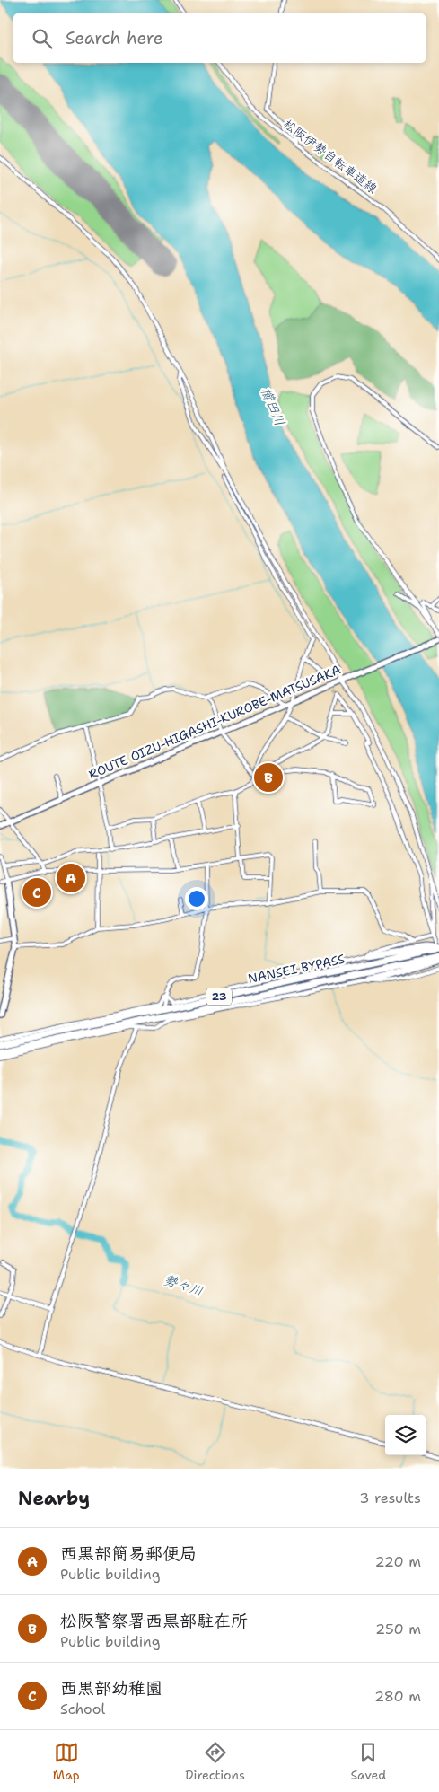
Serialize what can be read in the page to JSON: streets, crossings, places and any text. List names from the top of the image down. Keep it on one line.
{"streets":{"highway":["NANSEI BYPASS","23"],"main road":["ROUTE OIZU-HIGASHI-KUROBE-MATSUSAKA"],"street":["松阪伊勢自転車道線"]},"water":["櫛田川","勢々川"],"page":{"search":"Search here","pins":["B","A","C"],"heading":["Nearby","3 results"],"list":[{"mark":"A","name":"西黒部簡易郵便局","note":"Public building","value":"220 m"},{"mark":"B","name":"松阪警察署西黒部駐在所","note":"Public building","value":"250 m"},{"mark":"C","name":"西黒部幼稚園","note":"School","value":"280 m"}],"nav":["Map","Directions","Saved"]}}
